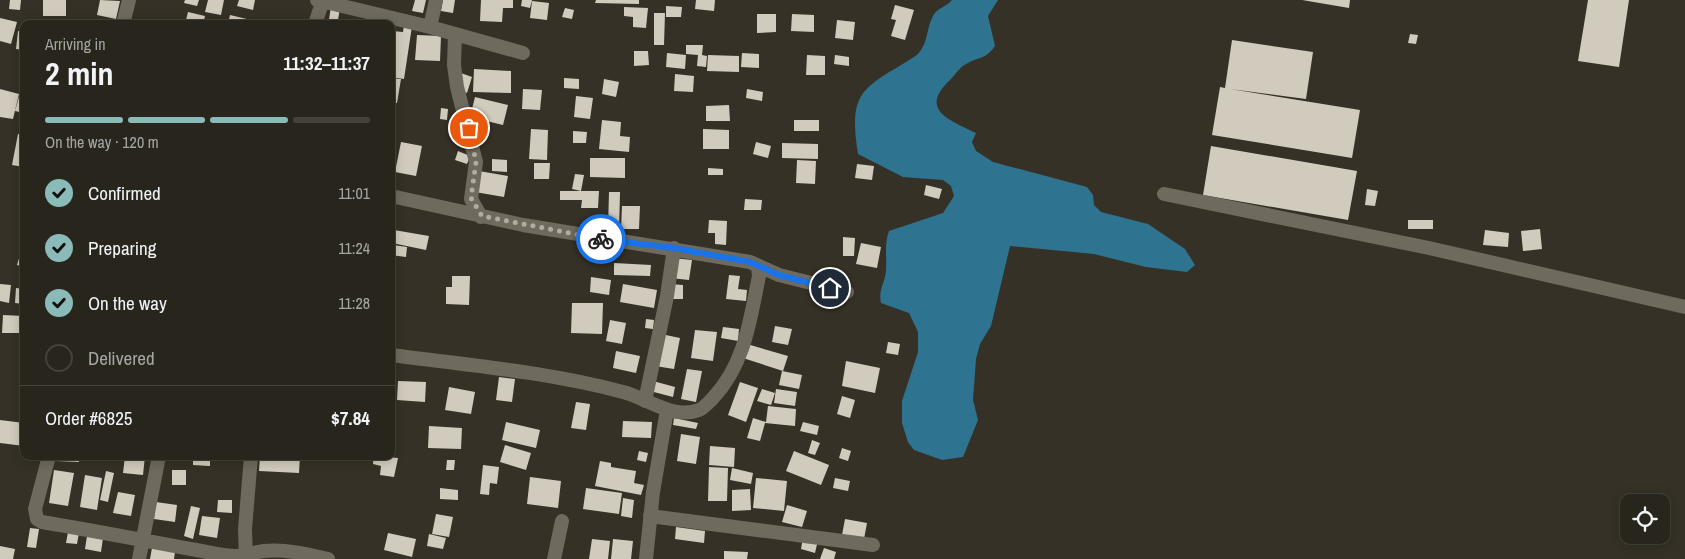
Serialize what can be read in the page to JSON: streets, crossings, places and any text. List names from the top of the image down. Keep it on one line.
{"page":{"heading":["2 min","Arriving in","11:32–11:37"],"panel":["Order #6825","$7.84"],"bar":"On the way · 120 m","list":[["Confirmed","11:01"],["Preparing","11:24"],["On the way","11:28"],"Delivered"]}}
